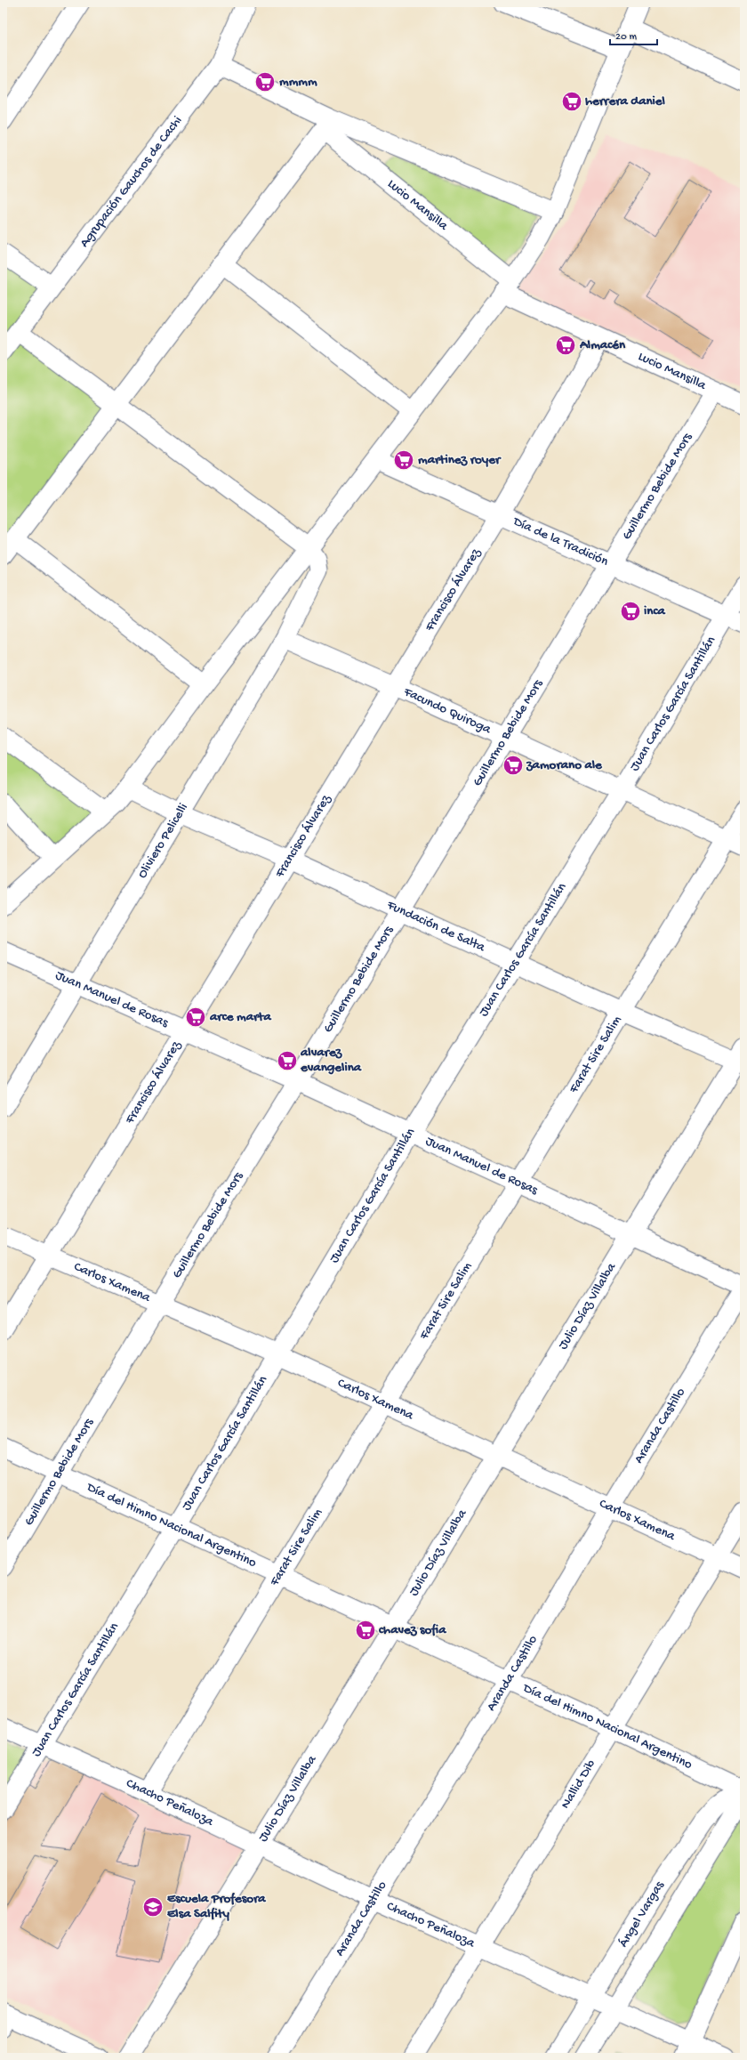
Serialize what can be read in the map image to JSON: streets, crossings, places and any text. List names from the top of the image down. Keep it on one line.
{"streets":{"street":["Agrupación Gauchos de Cachi","Lucio Mansilla","Guillermo Bebide Mors","Día de la Tradición","Francisco Álvarez","Juan Carlos García Santillán","Facundo Quiroga","Oliviero Pelicelli","Fundación de Salta","Juan Manuel de Rosas","Farat Sire Salim","Carlos Xamena","Julio Díaz Villalba","Aranda Castillo","Día del Himno Nacional Argentino","Nallid Dib","Chacho Peñaloza","Ángel Vargas"]},"crossings":[["Lucio Mansilla","Guillermo Bebide Mors"],["Lucio Mansilla","Francisco Álvarez"],["Guillermo Bebide Mors","Día de la Tradición"],["Guillermo Bebide Mors","Facundo Quiroga"],["Guillermo Bebide Mors","Fundación de Salta"],["Guillermo Bebide Mors","Juan Manuel de Rosas"],["Guillermo Bebide Mors","Carlos Xamena"],["Guillermo Bebide Mors","Día del Himno Nacional Argentino"],["Día de la Tradición","Francisco Álvarez"],["Día de la Tradición","Juan Carlos García Santillán"],["Francisco Álvarez","Facundo Quiroga"],["Francisco Álvarez","Fundación de Salta"],["Francisco Álvarez","Juan Manuel de Rosas"],["Francisco Álvarez","Carlos Xamena"],["Juan Carlos García Santillán","Facundo Quiroga"],["Juan Carlos García Santillán","Fundación de Salta"],["Juan Carlos García Santillán","Juan Manuel de Rosas"],["Juan Carlos García Santillán","Carlos Xamena"],["Juan Carlos García Santillán","Día del Himno Nacional Argentino"],["Juan Carlos García Santillán","Chacho Peñaloza"],["Facundo Quiroga","Oliviero Pelicelli"],["Facundo Quiroga","Farat Sire Salim"],["Oliviero Pelicelli","Fundación de Salta"],["Oliviero Pelicelli","Juan Manuel de Rosas"],["Fundación de Salta","Farat Sire Salim"],["Fundación de Salta","Julio Díaz Villalba"],["Juan Manuel de Rosas","Farat Sire Salim"],["Juan Manuel de Rosas","Julio Díaz Villalba"],["Juan Manuel de Rosas","Aranda Castillo"],["Farat Sire Salim","Carlos Xamena"],["Farat Sire Salim","Día del Himno Nacional Argentino"],["Farat Sire Salim","Chacho Peñaloza"],["Carlos Xamena","Julio Díaz Villalba"],["Carlos Xamena","Aranda Castillo"],["Carlos Xamena","Nallid Dib"],["Julio Díaz Villalba","Día del Himno Nacional Argentino"],["Julio Díaz Villalba","Chacho Peñaloza"],["Aranda Castillo","Día del Himno Nacional Argentino"],["Aranda Castillo","Chacho Peñaloza"],["Día del Himno Nacional Argentino","Nallid Dib"],["Día del Himno Nacional Argentino","Ángel Vargas"],["Nallid Dib","Chacho Peñaloza"],["Chacho Peñaloza","Ángel Vargas"]],"places":{"supermarket":["mmmm","herrera daniel","Almacén","martinez royer","inca","zamorano ale","arce marta","alvarez evangelina","chavez sofia"],"school or university":["Escuela Profesora Elsa Salfity"]},"scale_bar":"20 m"}
